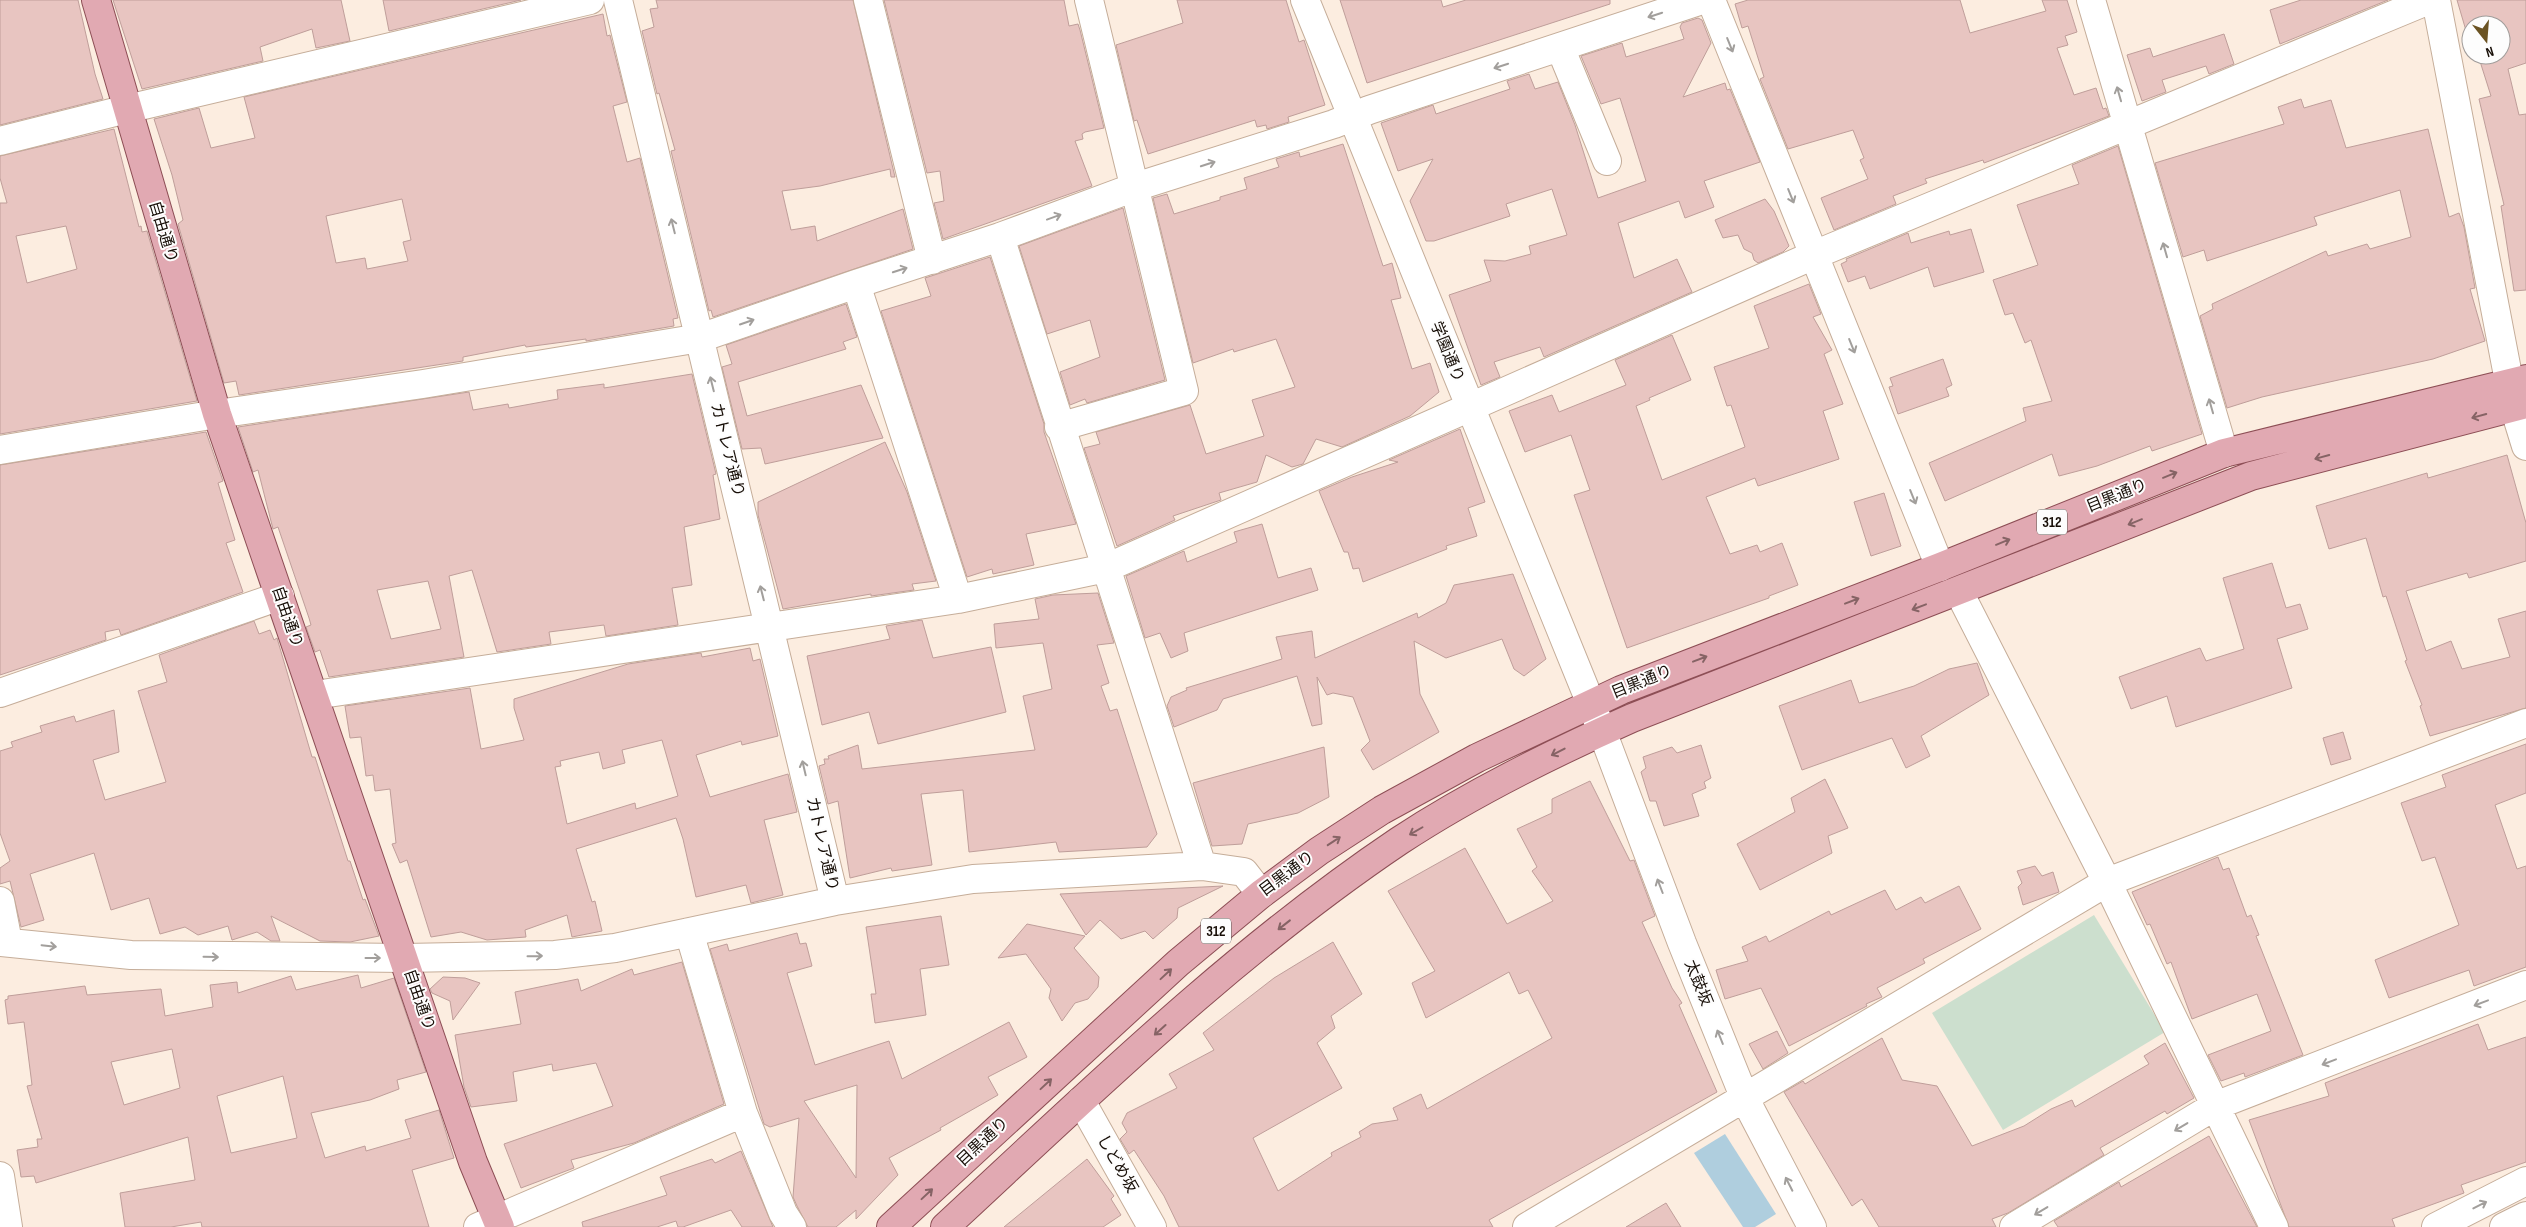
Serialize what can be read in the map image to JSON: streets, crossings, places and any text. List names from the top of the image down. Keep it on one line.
{"streets":{"main road":["自由通り","目黒通り","312"],"street":["学園通り","カトレア通り","太鼓坂","しどめ坂"]},"crossings":[["学園通り","目黒通り"],["学園通り","太鼓坂"],["目黒通り","太鼓坂"],["目黒通り","しどめ坂"]],"one_way":["太鼓坂"],"north":"bottom"}
